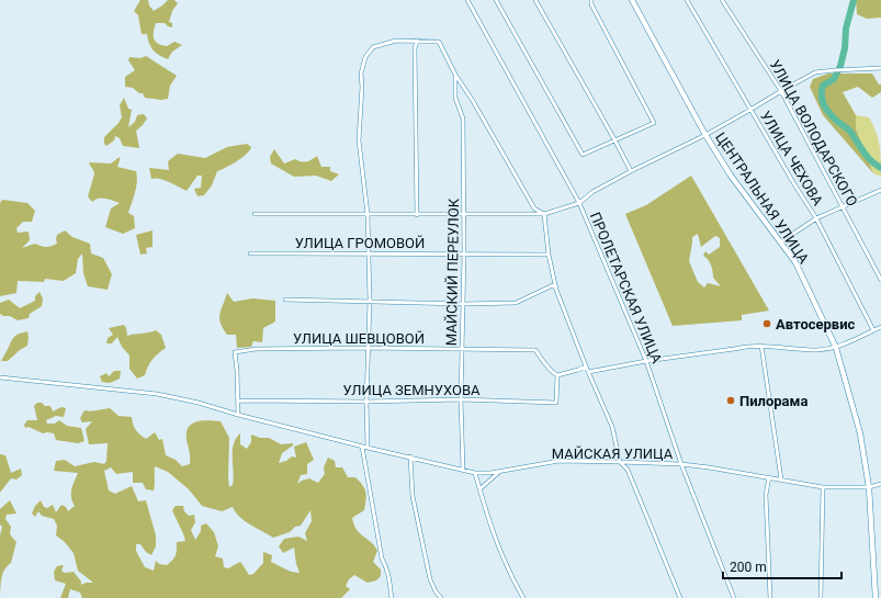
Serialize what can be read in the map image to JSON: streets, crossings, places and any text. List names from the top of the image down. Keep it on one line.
{"streets":{"main road":["ЦЕНТРАЛЬНАЯ УЛИЦА"],"street":["УЛИЦА ВОЛОДАРСКОГО","УЛИЦА ЧЕХОВА","УЛИЦА ГРОМОВОЙ","МАЙСКИЙ ПЕРЕУЛОК","ПРОЛЕТАРСКАЯ УЛИЦА","УЛИЦА ШЕВЦОВОЙ","УЛИЦА ЗЕМНУХОВА","МАЙСКАЯ УЛИЦА"]},"crossings":[["ЦЕНТРАЛЬНАЯ УЛИЦА","МАЙСКАЯ УЛИЦА"],["УЛИЦА ГРОМОВОЙ","МАЙСКИЙ ПЕРЕУЛОК"],["МАЙСКИЙ ПЕРЕУЛОК","УЛИЦА ШЕВЦОВОЙ"],["МАЙСКИЙ ПЕРЕУЛОК","УЛИЦА ЗЕМНУХОВА"],["МАЙСКИЙ ПЕРЕУЛОК","МАЙСКАЯ УЛИЦА"],["ПРОЛЕТАРСКАЯ УЛИЦА","МАЙСКАЯ УЛИЦА"],["УЛИЦА ШЕВЦОВОЙ","УЛИЦА ЗЕМНУХОВА"]],"places":["Автосервис","Пилорама"],"scale_bar":"200 m"}
